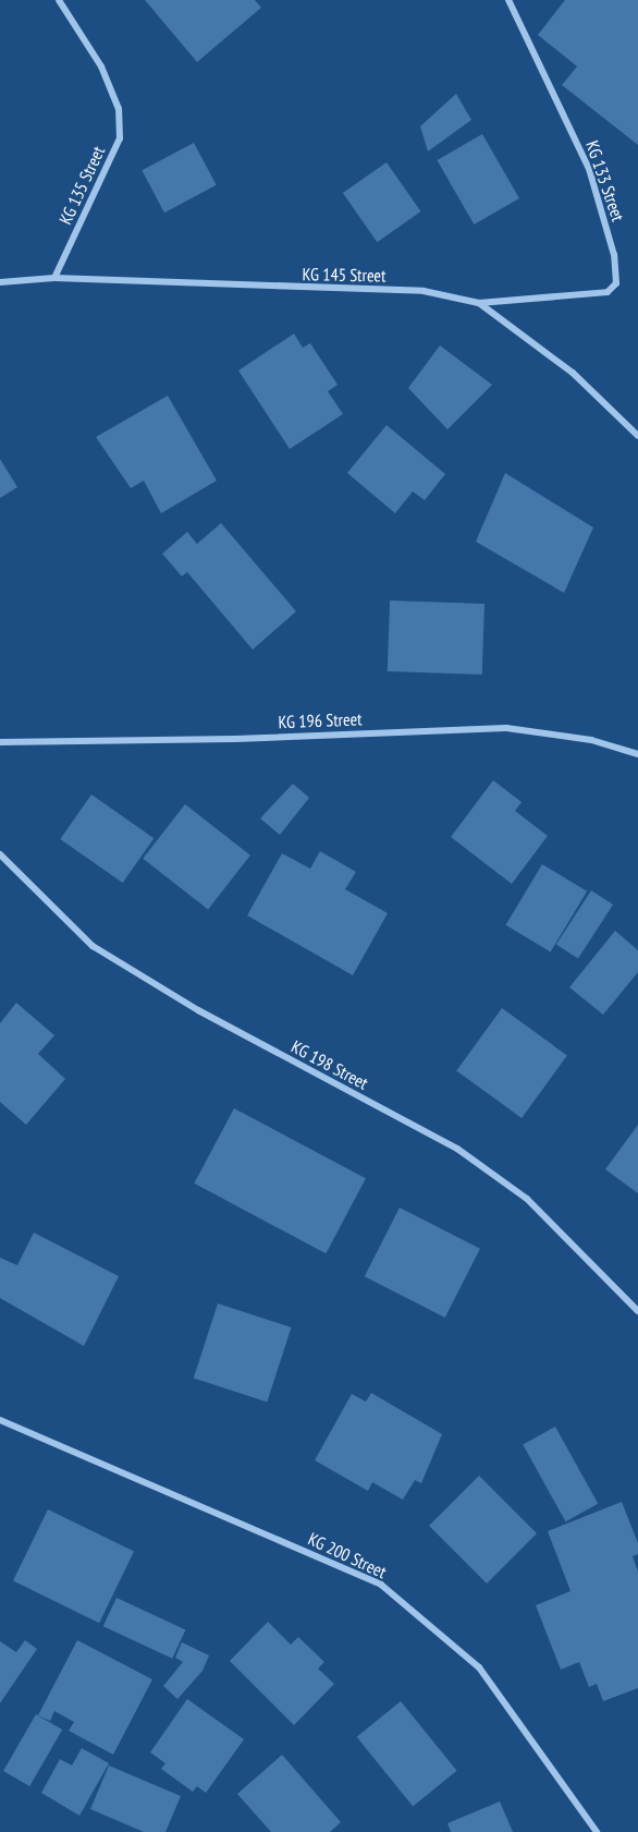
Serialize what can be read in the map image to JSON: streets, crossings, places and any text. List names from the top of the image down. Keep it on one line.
{"streets":{"street":["KG 133 Street","KG 135 Street","KG 145 Street","KG 196 Street","KG 198 Street","KG 200 Street"]},"crossings":[["KG 133 Street","KG 145 Street"],["KG 135 Street","KG 145 Street"]]}
